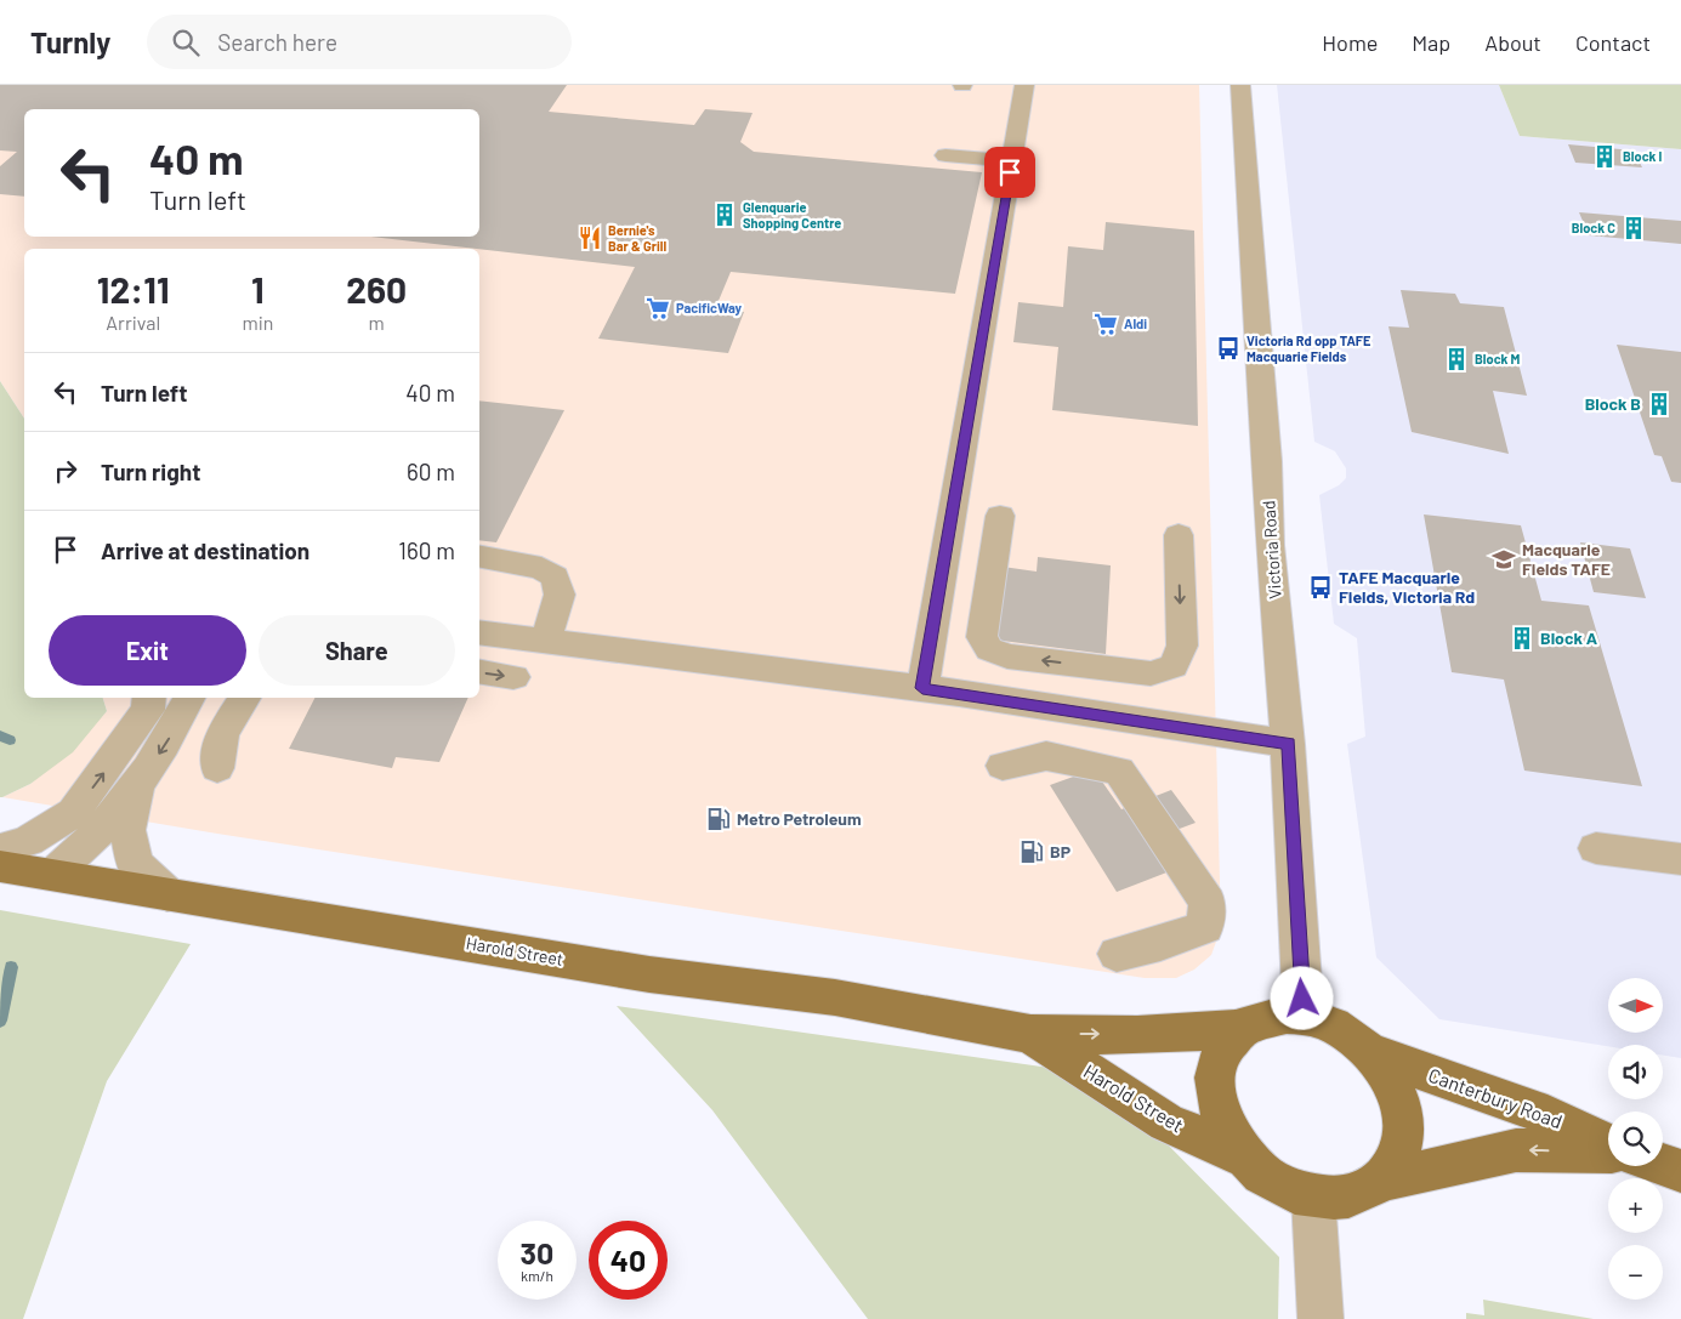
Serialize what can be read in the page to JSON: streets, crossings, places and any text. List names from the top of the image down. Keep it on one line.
{"streets":{"main road":["Harold Street","Canterbury Road"],"street":["Victoria Road"]},"crossings":[["Victoria Road","Harold Street"],["Victoria Road","Canterbury Road"],["Harold Street","Canterbury Road"]],"one_way":["Canterbury Road"],"places":{"building":["Block I","Glenquarie Shopping Centre","Block C","Block M","Block B","Block A"],"restaurant":["Bernie's Bar & Grill"],"supermarket":["PacificWay","Aldi"],"bus stop":["Victoria Rd opp TAFE Macquarie Fields","TAFE Macquarie Fields, Victoria Rd"],"school or university":["Macquarie Fields TAFE"],"fuel station":["Metro Petroleum","BP"]},"north":"right","page":{"header":"Turnly","search":"Search here","nav":["Home","Map","About","Contact"],"turn":["40 m","Turn left"],"eta":["12:11","Arrival","1","min","260","m"],"list":[{"name":"Turn left","value":"40 m"},{"name":"Turn right","value":"60 m"},{"name":"Arrive at destination","value":"160 m"}],"buttons":["Exit","Share"],"map_buttons":["+","−"],"speed":"30 km/h","limit":"40"}}
